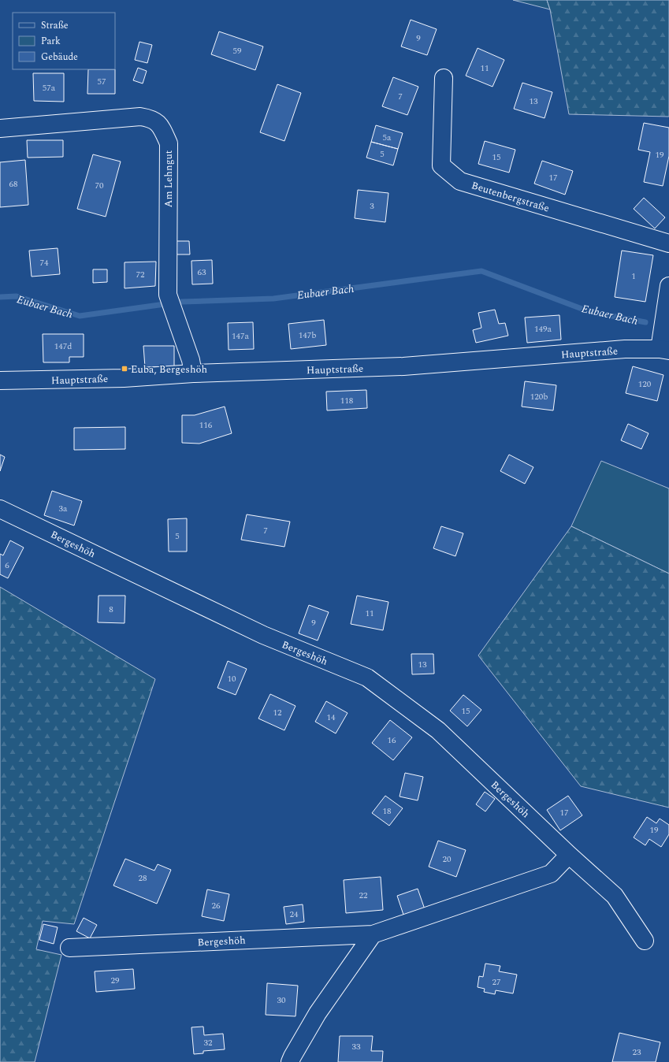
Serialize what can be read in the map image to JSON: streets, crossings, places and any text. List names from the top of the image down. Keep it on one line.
{"streets":{"street":["Am Lehngut","Beutenbergstraße","Hauptstraße","Bergeshöh"]},"crossings":[["Am Lehngut","Hauptstraße"]],"water":["Eubaer Bach"],"places":{"transit":["Euba, Bergeshöh"]},"house_numbers":["9","59","11","57","57a","7","13","5a","5","19","15","17","68","70","3","74","63","72","1","149a","147b","147a","147d","120","120b","118","116","3a","7","5","6","8","11","9","13","10","15","12","14","16","18","17","19","20","28","22","26","24","29","27","30","32","33","23"],"legend":["Straße","Park","Gebäude"]}
